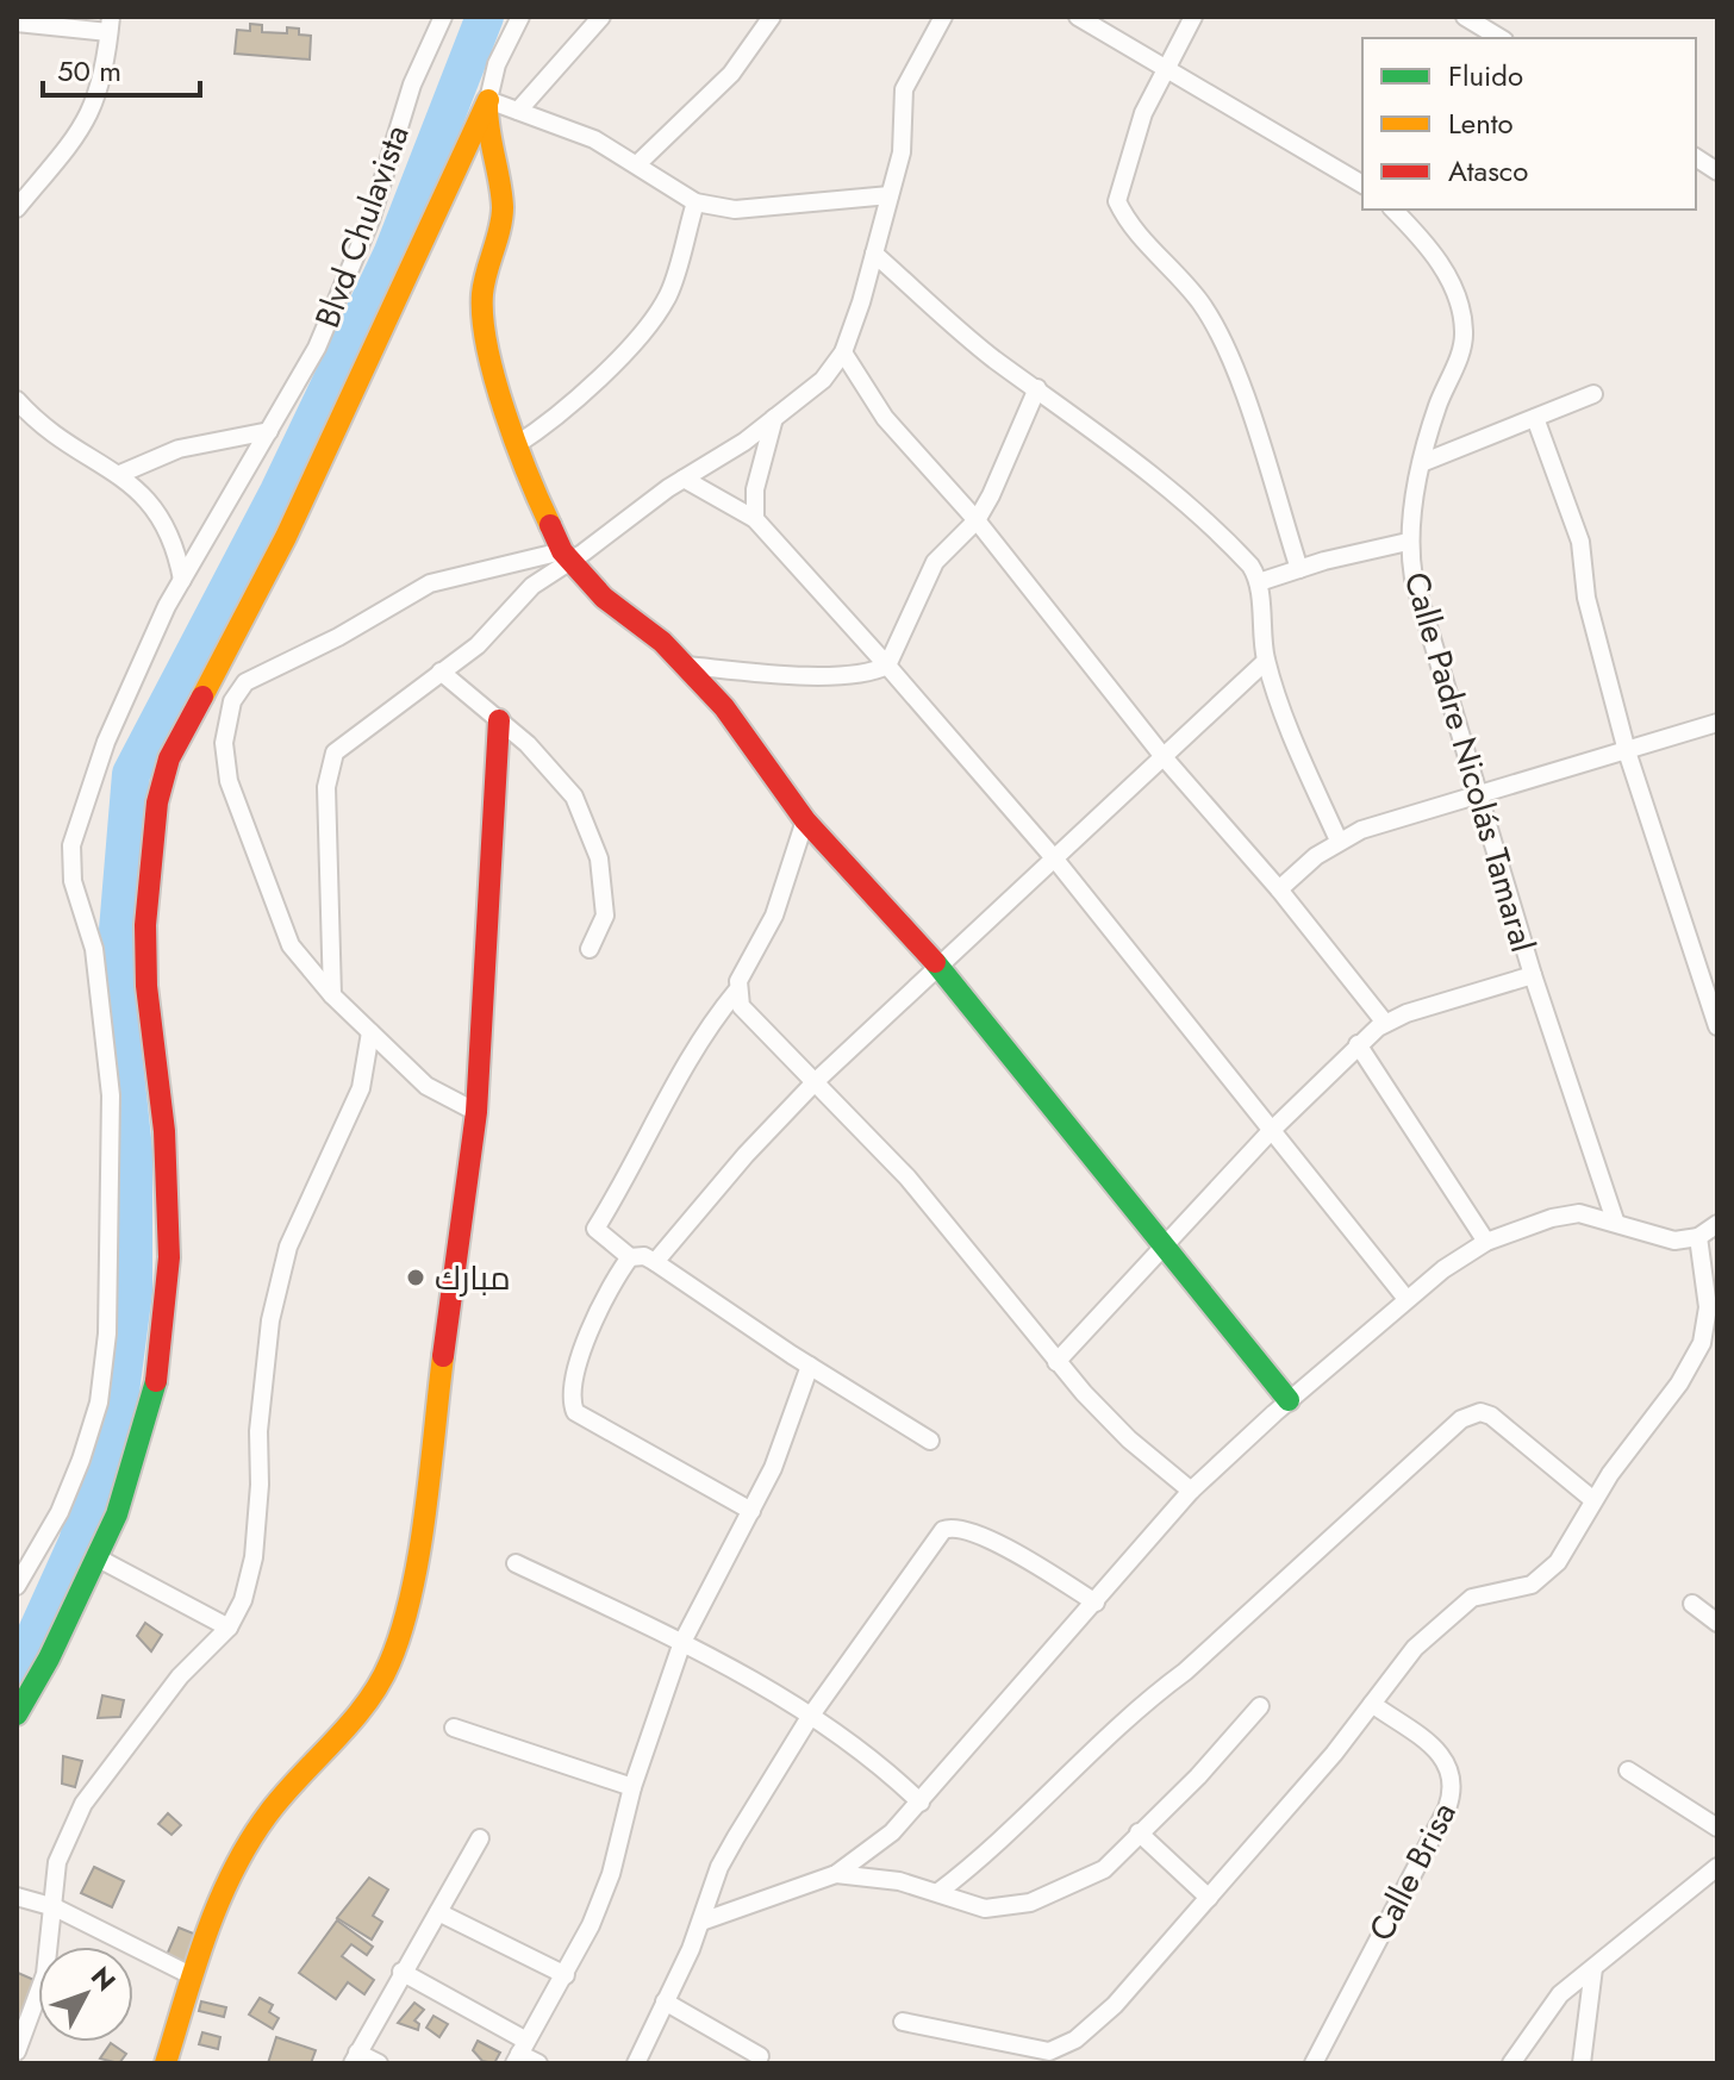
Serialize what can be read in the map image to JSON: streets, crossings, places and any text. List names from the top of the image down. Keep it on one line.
{"streets":{"street":["Blvd Chulavista","Calle Padre Nicolás Tamaral","Calle Brisa"]},"places":["مبارك"],"legend":["Fluido","Lento","Atasco"],"scale_bar":"50 m","north":"top right"}
